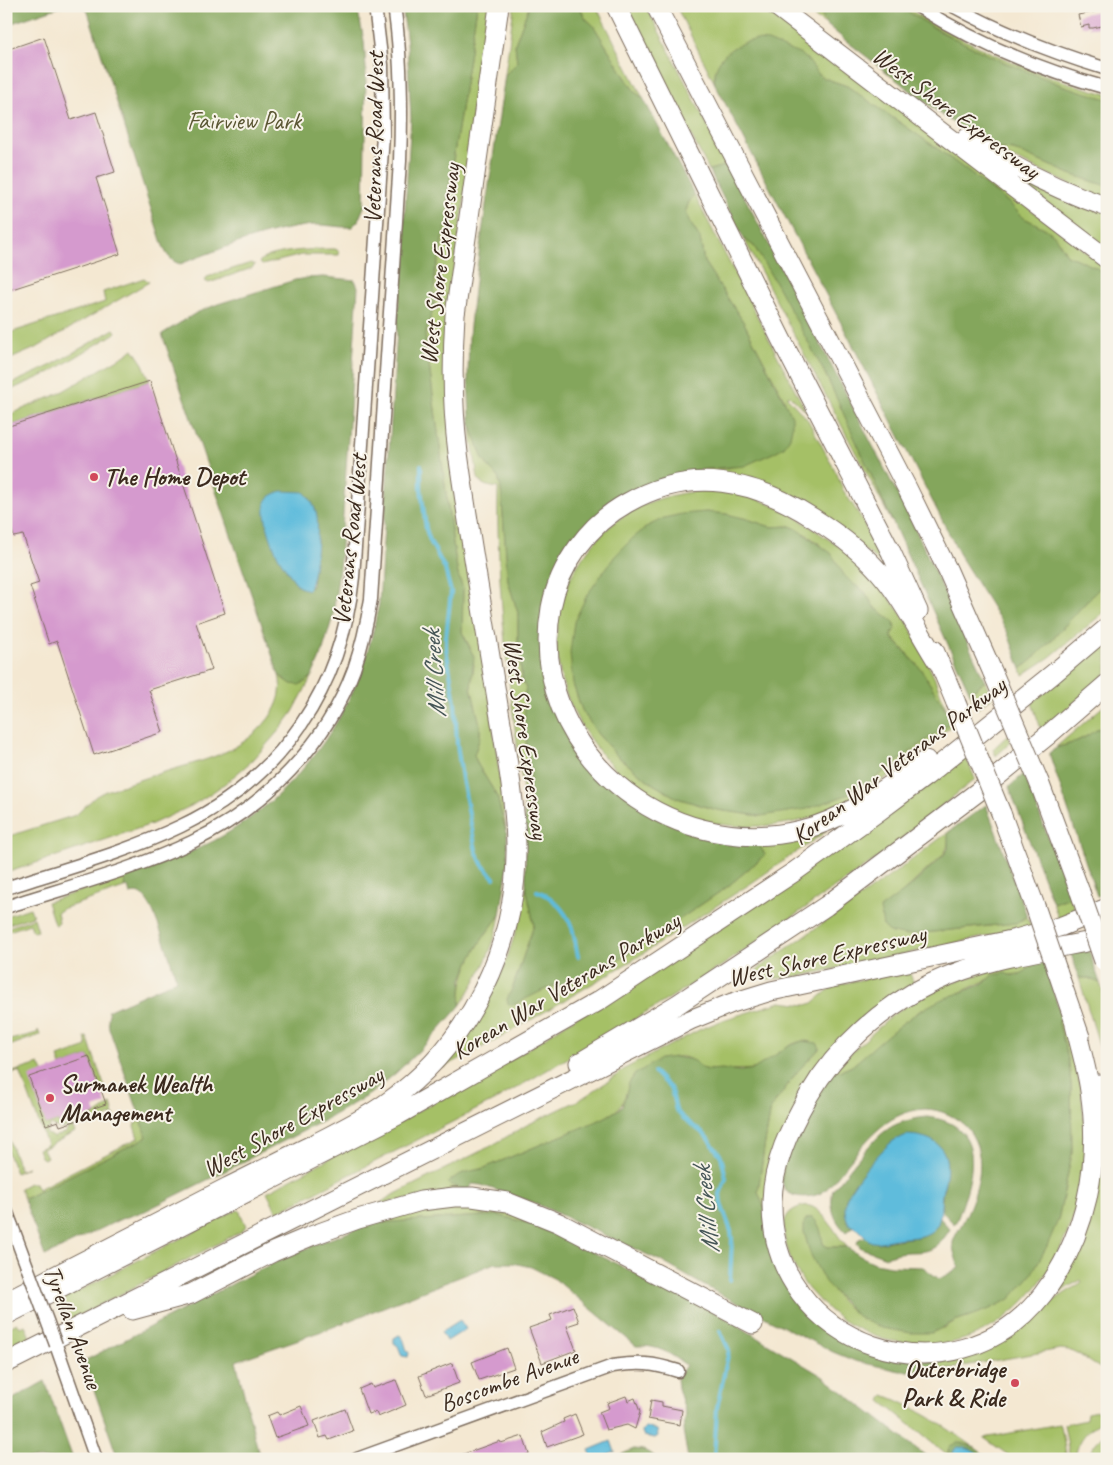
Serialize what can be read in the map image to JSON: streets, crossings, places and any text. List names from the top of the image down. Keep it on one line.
{"streets":{"highway":["West Shore Expressway","Korean War Veterans Parkway"],"street":["Veterans Road West","Tyrellan Avenue","Boscombe Avenue"]},"water":["Mill Creek"],"parks":["Fairview Park"],"places":["The Home Depot","Surmanek Wealth Management","Outerbridge Park & Ride"]}
